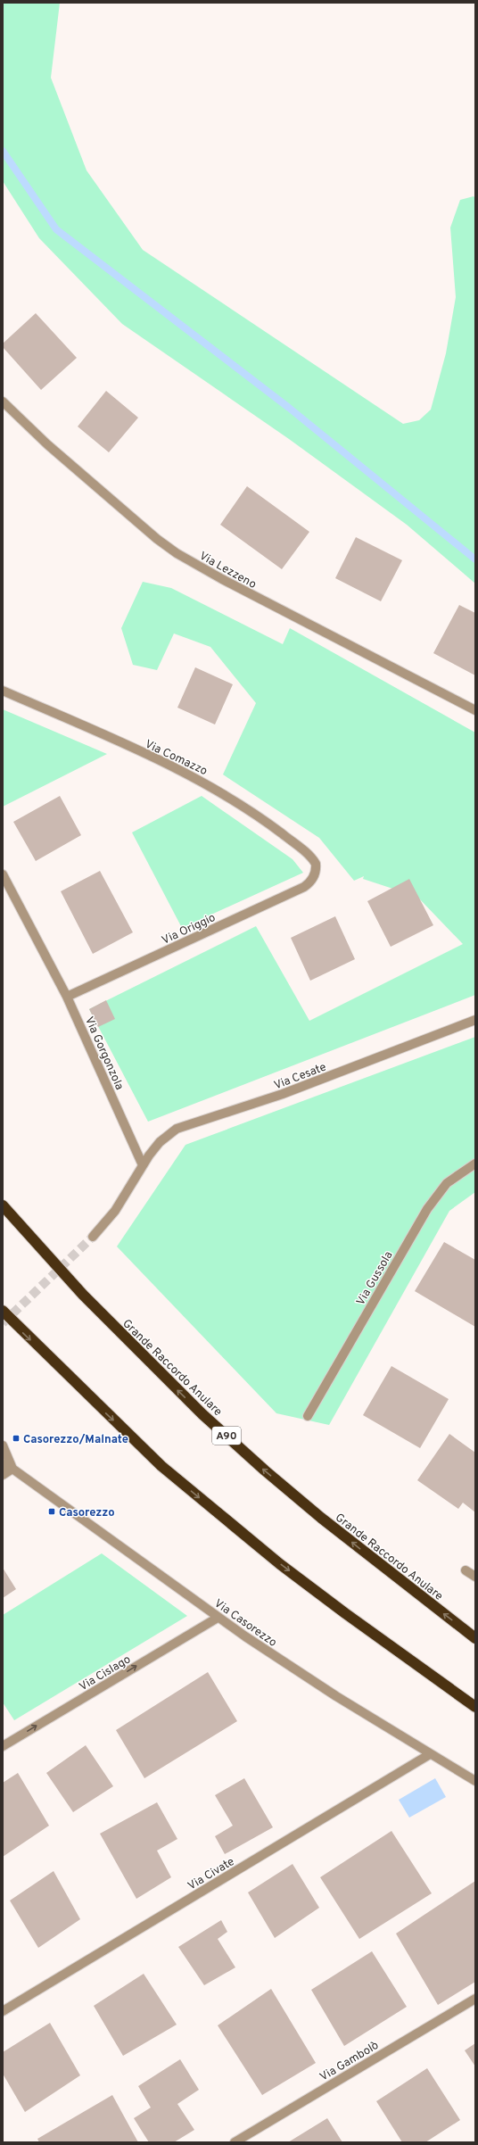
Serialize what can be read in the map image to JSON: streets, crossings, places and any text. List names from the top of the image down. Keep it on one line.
{"streets":{"highway":["Grande Raccordo Anulare","A90"],"street":["Via Lezzeno","Via Comazzo","Via Origgio","Via Gorgonzola","Via Cesate","Via Gussola","Via Casorezzo","Via Cislago","Via Civate","Via Gambolò"]},"crossings":[["Via Comazzo","Via Origgio"],["Via Origgio","Via Gorgonzola"],["Via Gorgonzola","Via Cesate"],["Via Casorezzo","Via Cislago"],["Via Casorezzo","Via Civate"]],"one_way":["Via Cislago"],"places":{"transit":["Casorezzo/Malnate","Casorezzo"]}}
